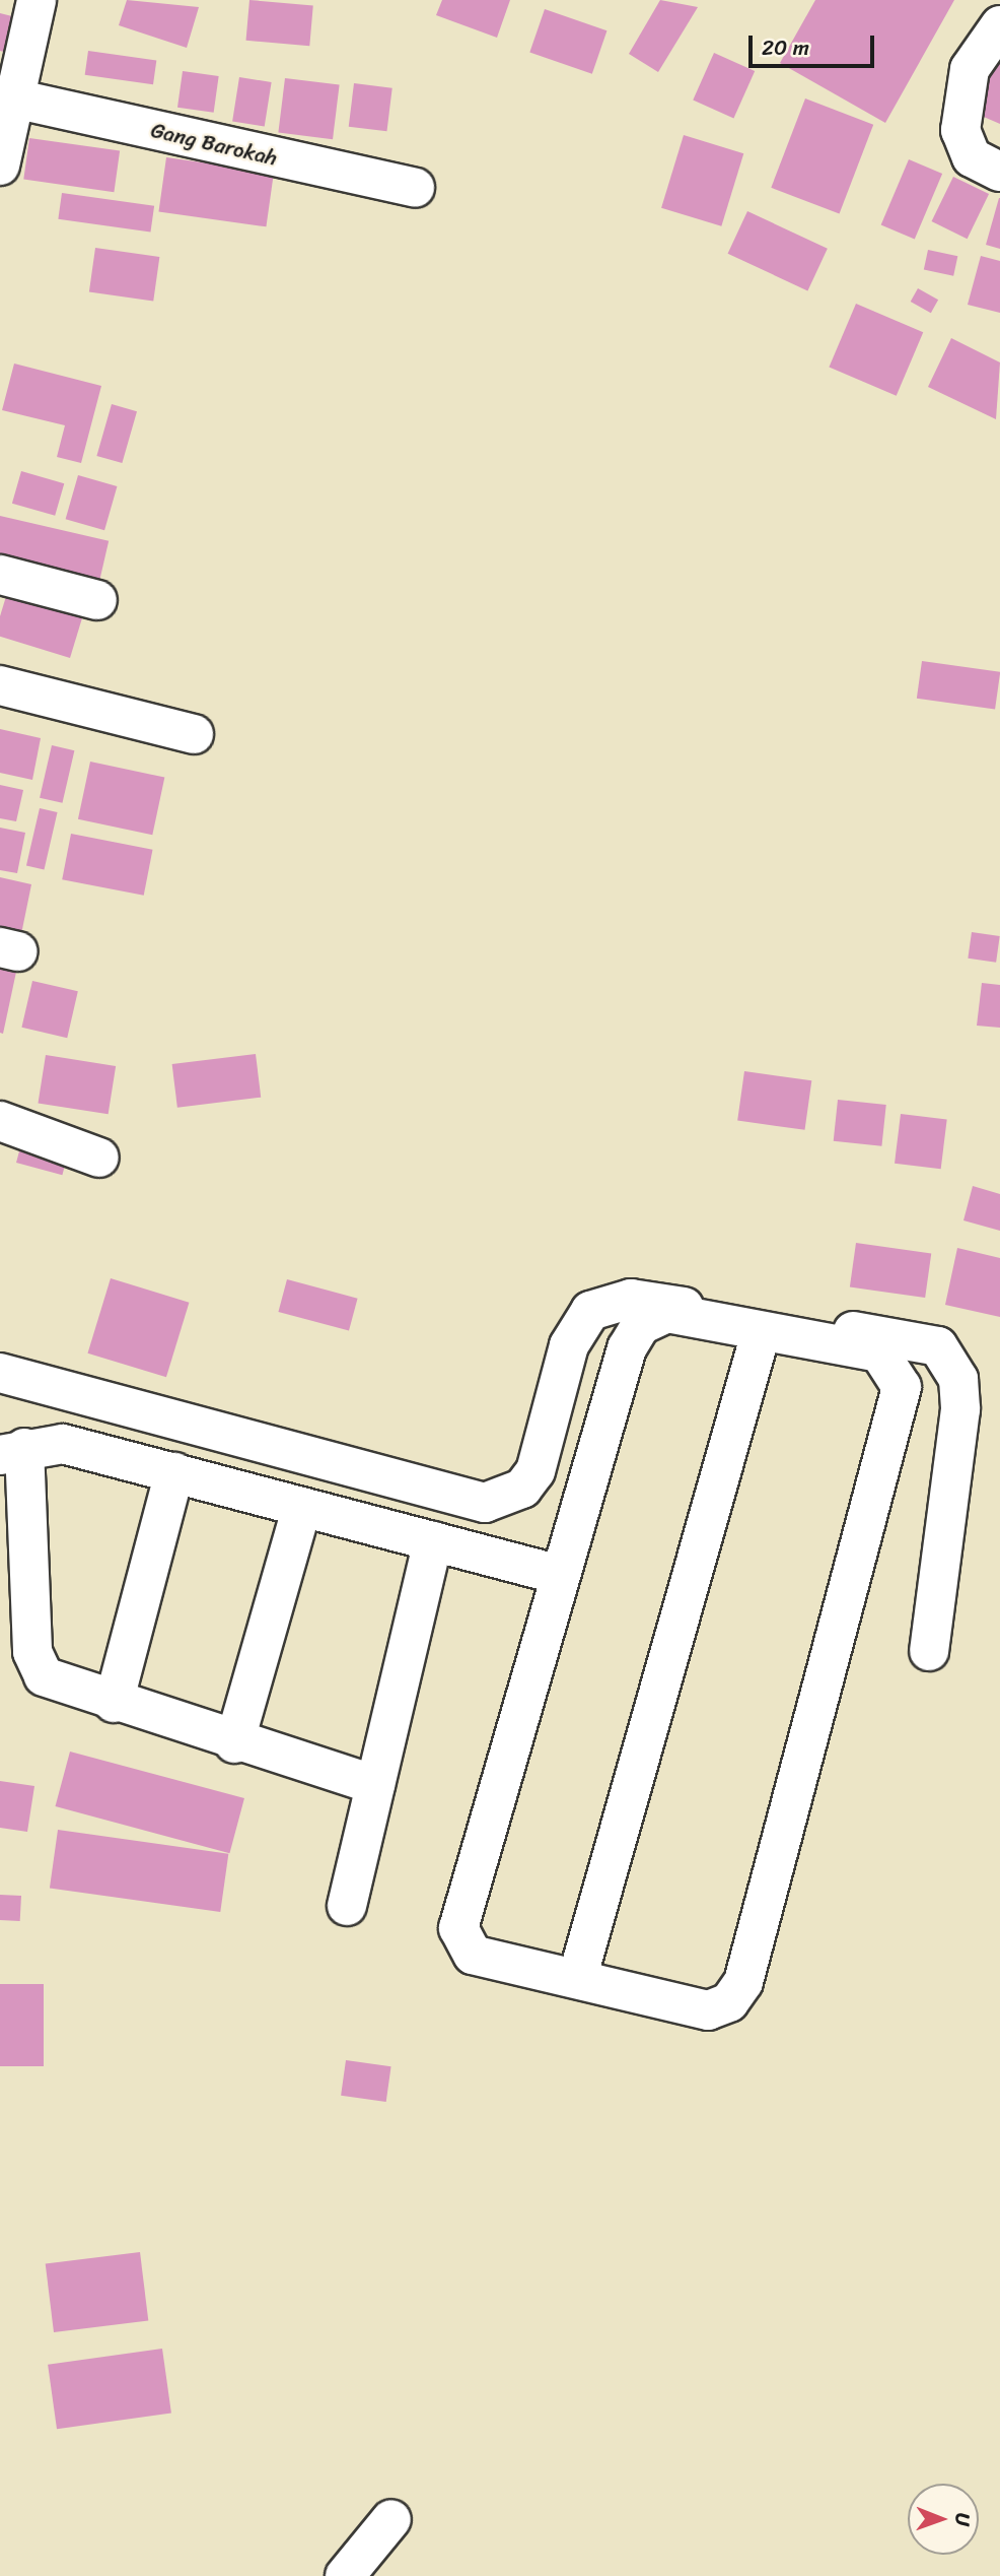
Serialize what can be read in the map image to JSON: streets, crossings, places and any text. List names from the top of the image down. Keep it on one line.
{"streets":{"street":["Gang Barokah"]},"scale_bar":"20 m","north":"right"}
